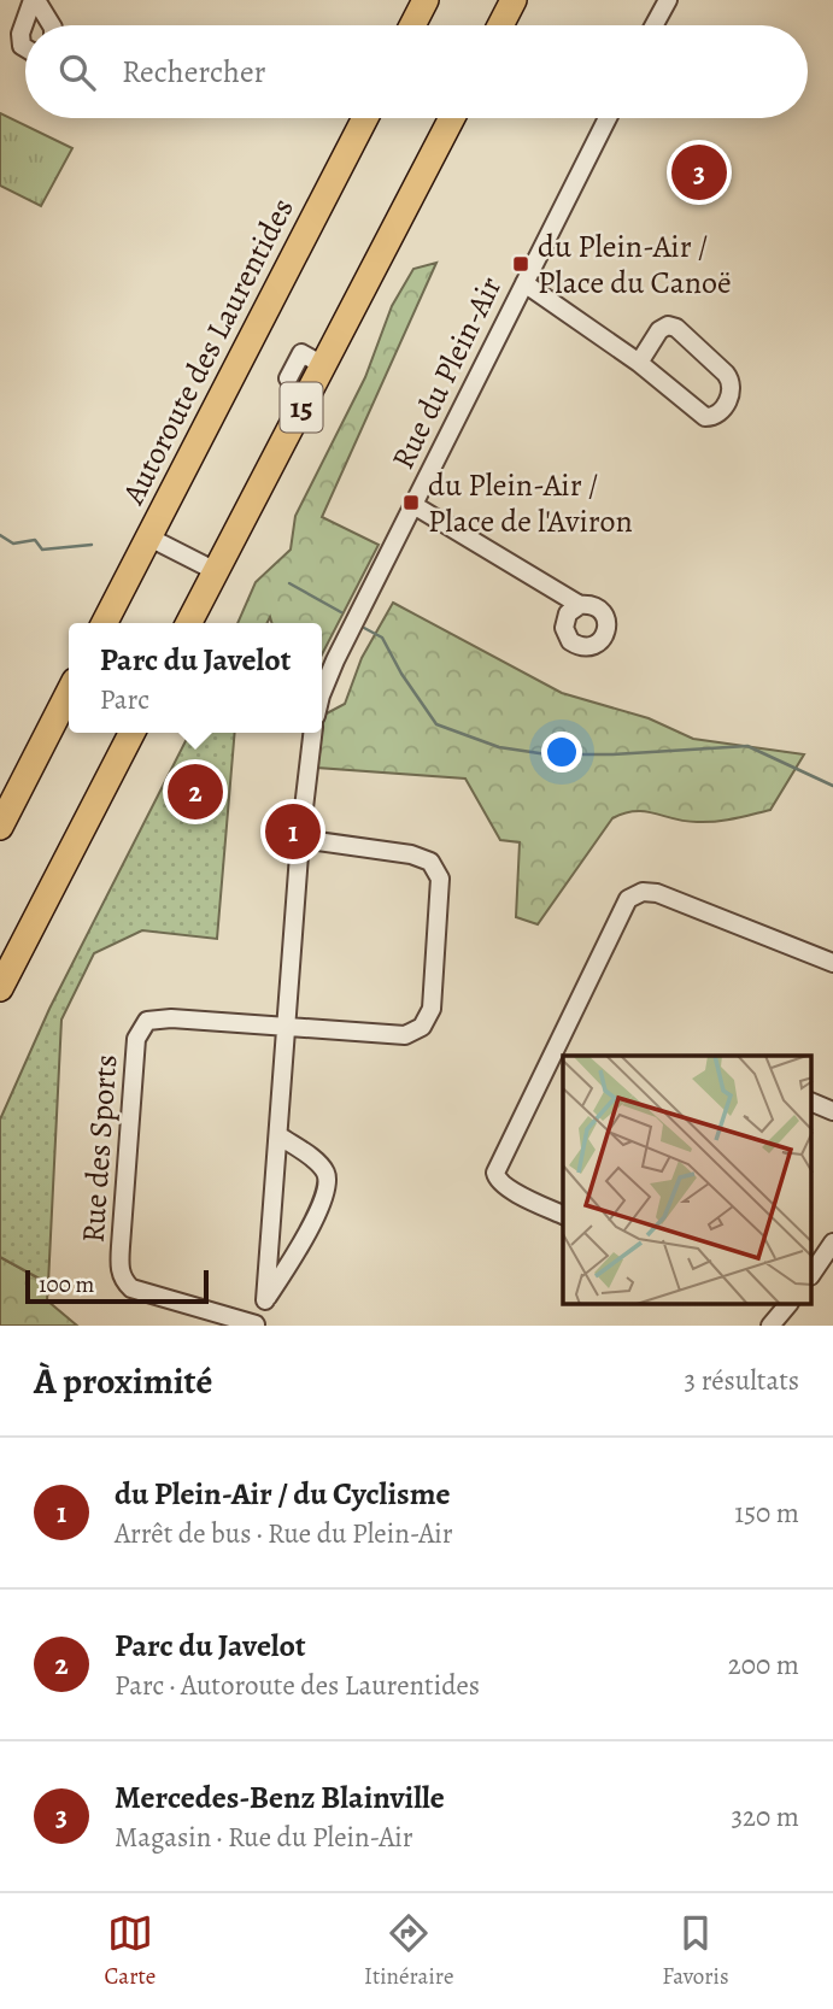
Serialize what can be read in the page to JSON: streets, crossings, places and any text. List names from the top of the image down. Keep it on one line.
{"streets":{"highway":["Autoroute des Laurentides","15"],"street":["Rue du Plein-Air","Rue des Sports"]},"places":{"transit":["du Plein-Air / Place du Canoë","du Plein-Air / Place de l'Aviron"]},"scale_bar":"100 m","page":{"search":"Rechercher","pins":["3","2","1"],"popup":["Parc du Javelot","Parc"],"scale":"100 m","heading":["À proximité","3 résultats"],"list":[{"mark":"1","name":"du Plein-Air / du Cyclisme","note":"Arrêt de bus · Rue du Plein-Air","value":"150 m"},{"mark":"2","name":"Parc du Javelot","note":"Parc · Autoroute des Laurentides","value":"200 m"},{"mark":"3","name":"Mercedes-Benz Blainville","note":"Magasin · Rue du Plein-Air","value":"320 m"}],"nav":["Carte","Itinéraire","Favoris"]}}
